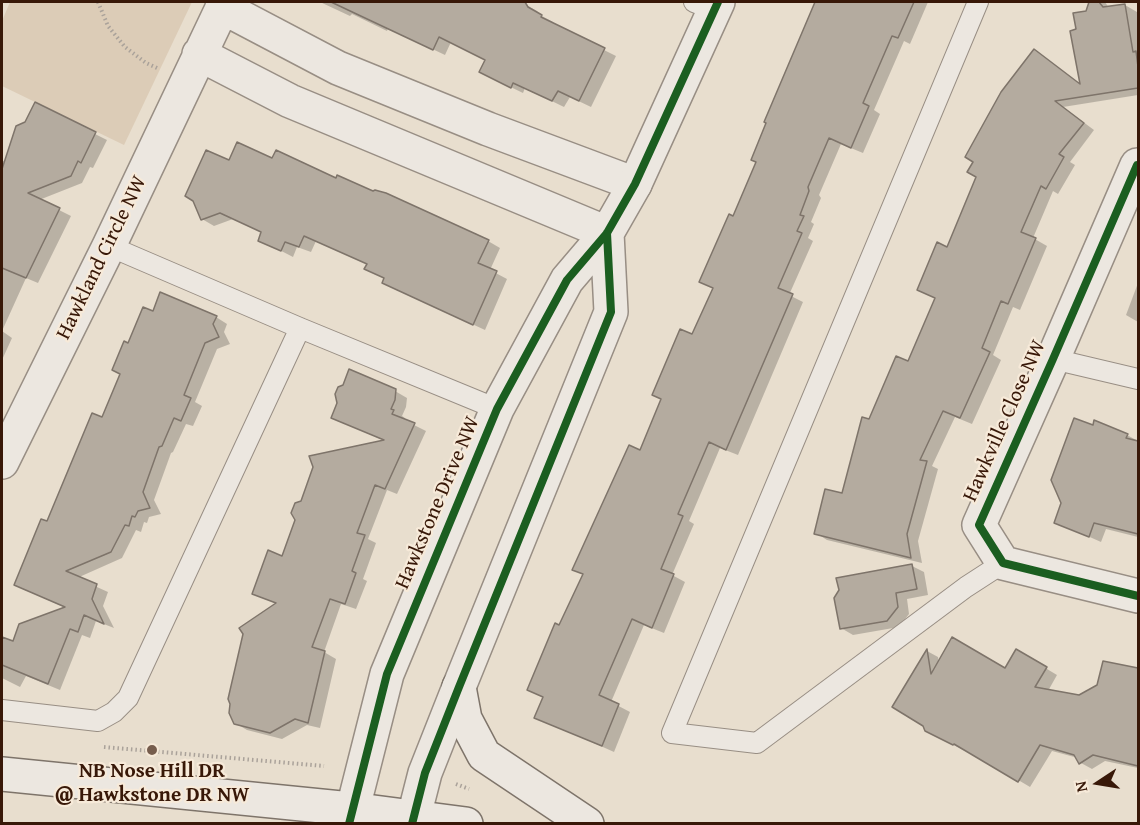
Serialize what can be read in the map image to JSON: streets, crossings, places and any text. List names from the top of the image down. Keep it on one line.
{"streets":{"street":["Hawkland Circle NW","Hawkville Close NW","Hawkstone Drive NW"]},"crossings":[["Hawkland Circle NW","Hawkstone Drive NW"]],"places":["NB Nose Hill DR @ Hawkstone DR NW"],"north":"left"}
